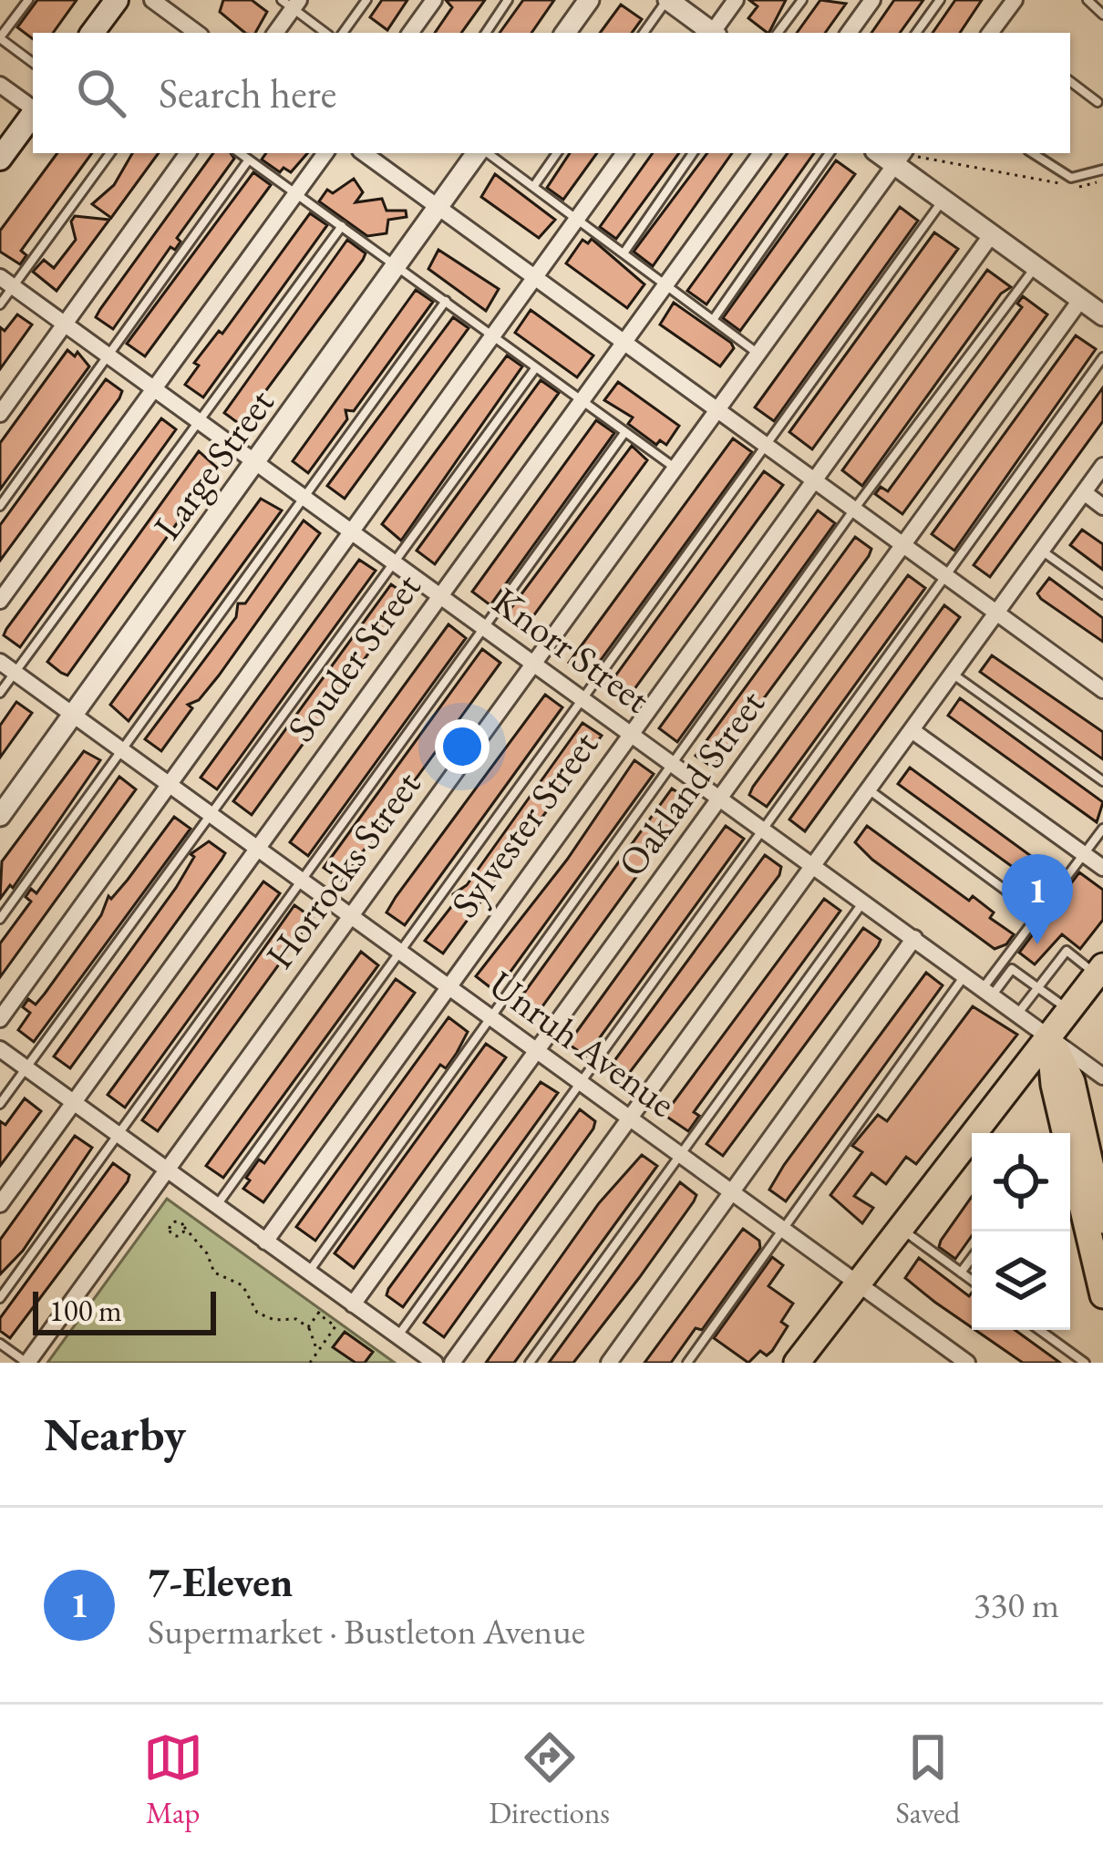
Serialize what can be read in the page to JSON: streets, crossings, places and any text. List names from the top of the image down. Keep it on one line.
{"streets":{"street":["Large Street","Knorr Street","Souder Street","Oakland Street","Sylvester Street","Horrocks Street","Unruh Avenue"]},"crossings":[["Large Street","Knorr Street"],["Large Street","Unruh Avenue"],["Knorr Street","Souder Street"],["Knorr Street","Oakland Street"],["Knorr Street","Sylvester Street"],["Knorr Street","Horrocks Street"],["Souder Street","Unruh Avenue"],["Oakland Street","Unruh Avenue"],["Sylvester Street","Unruh Avenue"],["Horrocks Street","Unruh Avenue"]],"scale_bar":"100 m","page":{"search":"Search here","pins":"1","scale":"100 m","heading":"Nearby","list":[{"mark":"1","name":"7-Eleven","note":"Supermarket · Bustleton Avenue","value":"330 m"}],"nav":["Map","Directions","Saved"]}}
